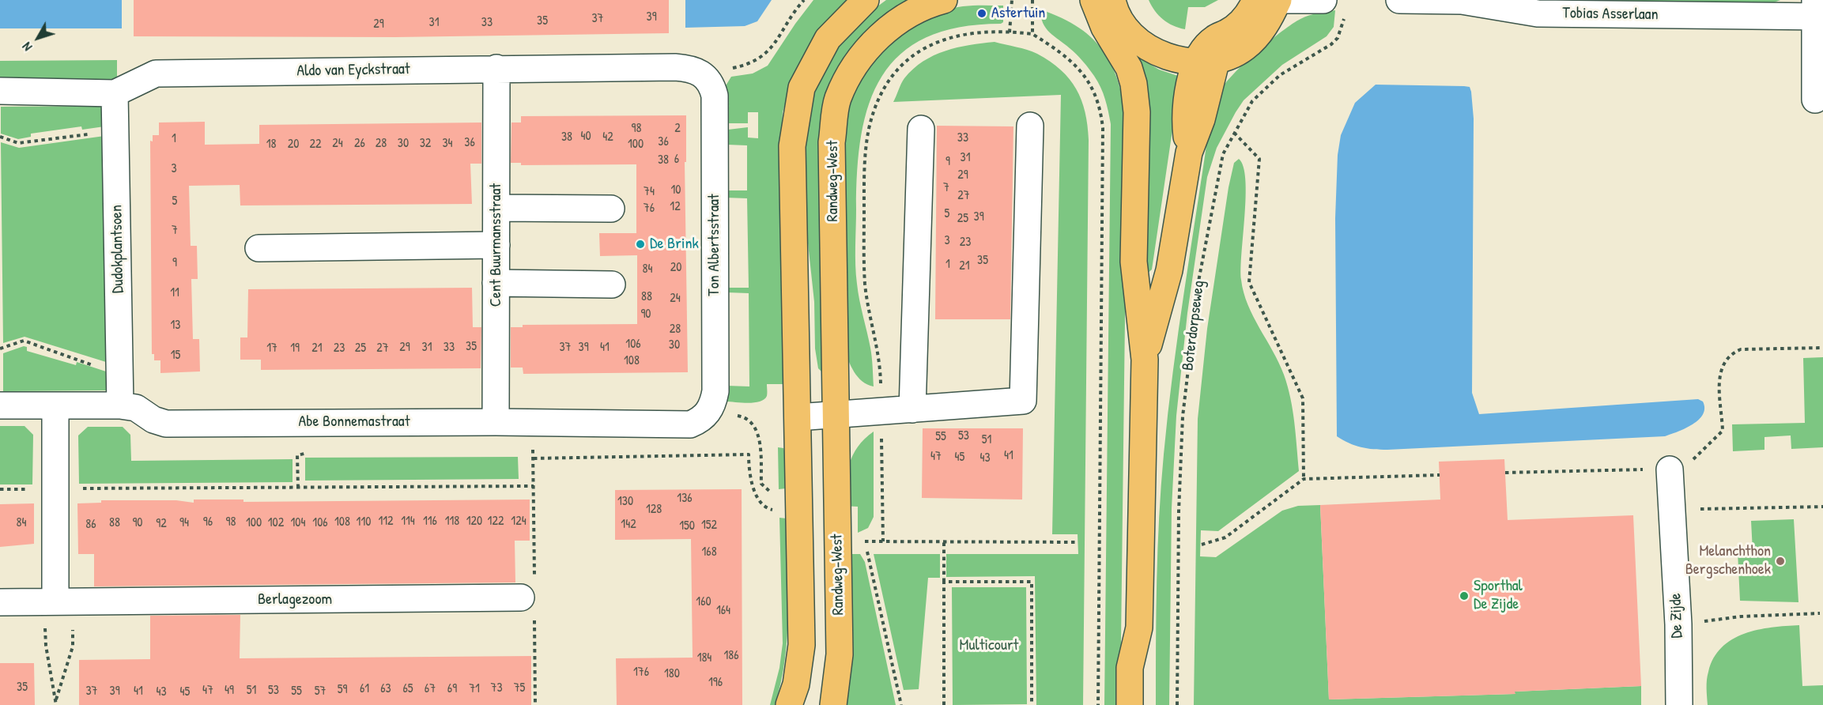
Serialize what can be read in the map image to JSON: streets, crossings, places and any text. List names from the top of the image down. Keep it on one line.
{"streets":{"main road":["Randweg-West","Boterdorpseweg"],"street":["Tobias Asserlaan","Aldo van Eyckstraat","Cent Buurmansstraat","Ton Albertsstraat","Dudokplantsoen","Abe Bonnemastraat","Berlagezoom","De Zijde"]},"crossings":[["Aldo van Eyckstraat","Cent Buurmansstraat"],["Aldo van Eyckstraat","Ton Albertsstraat"],["Aldo van Eyckstraat","Dudokplantsoen"],["Cent Buurmansstraat","Abe Bonnemastraat"],["Ton Albertsstraat","Abe Bonnemastraat"],["Dudokplantsoen","Abe Bonnemastraat"]],"parks":["Multicourt"],"places":["Astertuin","De Brink","Melanchthon Bergschenhoek","Sporthal De Zijde"],"house_numbers":["39","37","35","31","33","29","98","2","40","38","42","33","1","36","36","24","26","28","30","32","34","18","20","22","100","31","6","38","9","3","29","7","10","74","27","5","12","76","5","39","25","7","3","23","35","9","1","21","20","84","11","88","24","90","13","28","106","30","35","29","31","33","37","39","41","17","19","21","23","25","27","15","108","53","55","51","41","47","45","43","136","130","128","112","114","116","118","120","122","124","96","98","108","110","84","88","90","94","100","102","104","106","92","86","142","152","150","168","160","164","186","184","176","180","196","35","73","75","61","63","65","67","69","71","59","47","49","51","53","37","39","41","55","57","43","45"],"north":"bottom left"}
